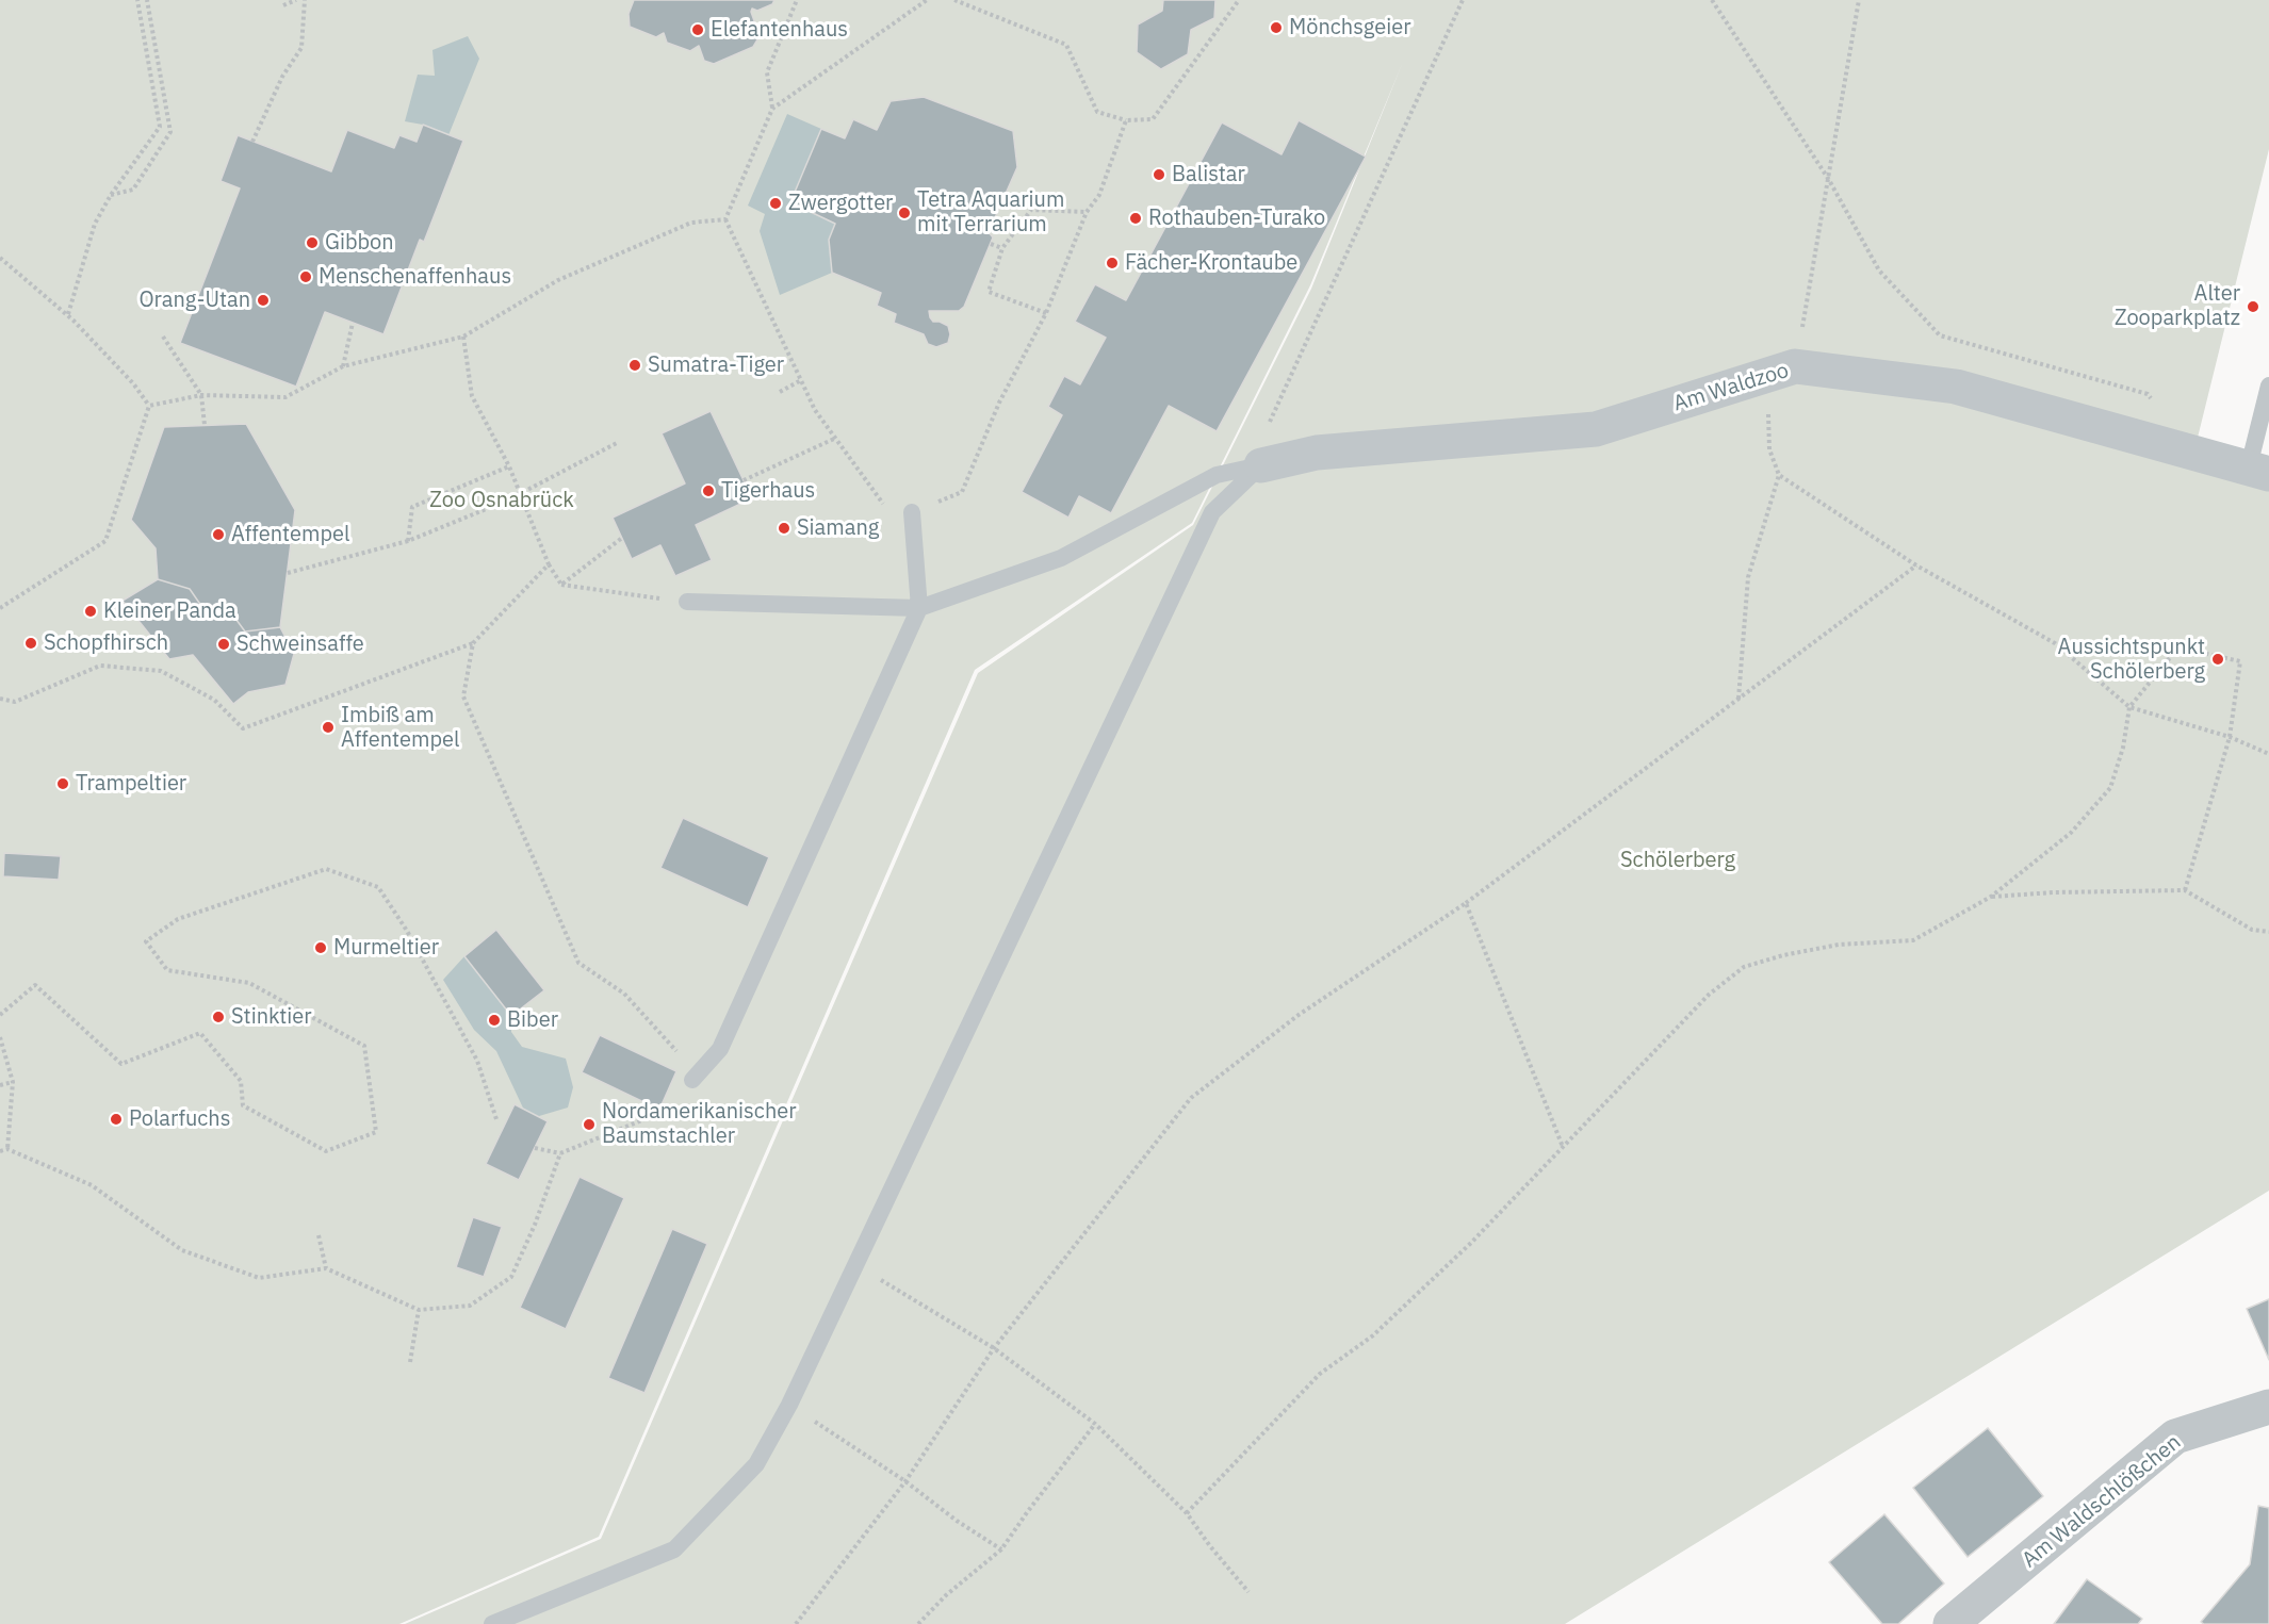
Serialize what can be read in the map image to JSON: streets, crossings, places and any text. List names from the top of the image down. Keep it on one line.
{"streets":{"street":["Am Waldzoo","Am Waldschlößchen"]},"parks":["Zoo Osnabrück","Schölerberg"],"places":["Mönchsgeier","Elefantenhaus","Balistar","Zwergotter","Tetra Aquarium mit Terrarium","Rothauben-Turako","Gibbon","Fächer-Krontaube","Menschenaffenhaus","Orang-Utan","Alter Zooparkplatz","Sumatra-Tiger","Tigerhaus","Siamang","Affentempel","Kleiner Panda","Schopfhirsch","Schweinsaffe","Aussichtspunkt Schölerberg","Imbiß am Affentempel","Trampeltier","Murmeltier","Stinktier","Biber","Polarfuchs","Nordamerikanischer Baumstachler"]}
